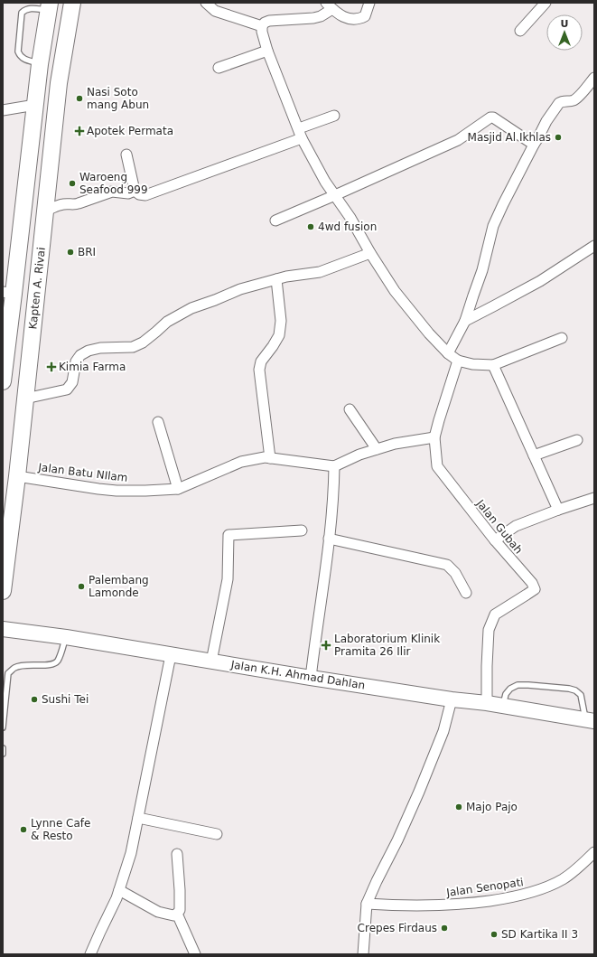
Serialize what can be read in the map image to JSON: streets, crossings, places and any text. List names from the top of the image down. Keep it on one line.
{"streets":{"main road":["Kapten A. Rivai","Jalan K.H. Ahmad Dahlan"],"street":["Jalan Batu NIlam","Jalan Gubah","Jalan Senopati"]},"crossings":[["Kapten A. Rivai","Jalan Batu NIlam"],["Jalan Gubah","Jalan K.H. Ahmad Dahlan"]],"places":{"other":["Nasi Soto mang Abun","Masjid Al Ikhlas","Waroeng Seafood 999","4wd fusion","BRI","Palembang Lamonde","Sushi Tei","Majo Pajo","Lynne Cafe & Resto","Crepes Firdaus","SD Kartika II 3"],"health":["Apotek Permata","Kimia Farma","Laboratorium Klinik Pramita 26 Ilir"]},"north":"top"}
